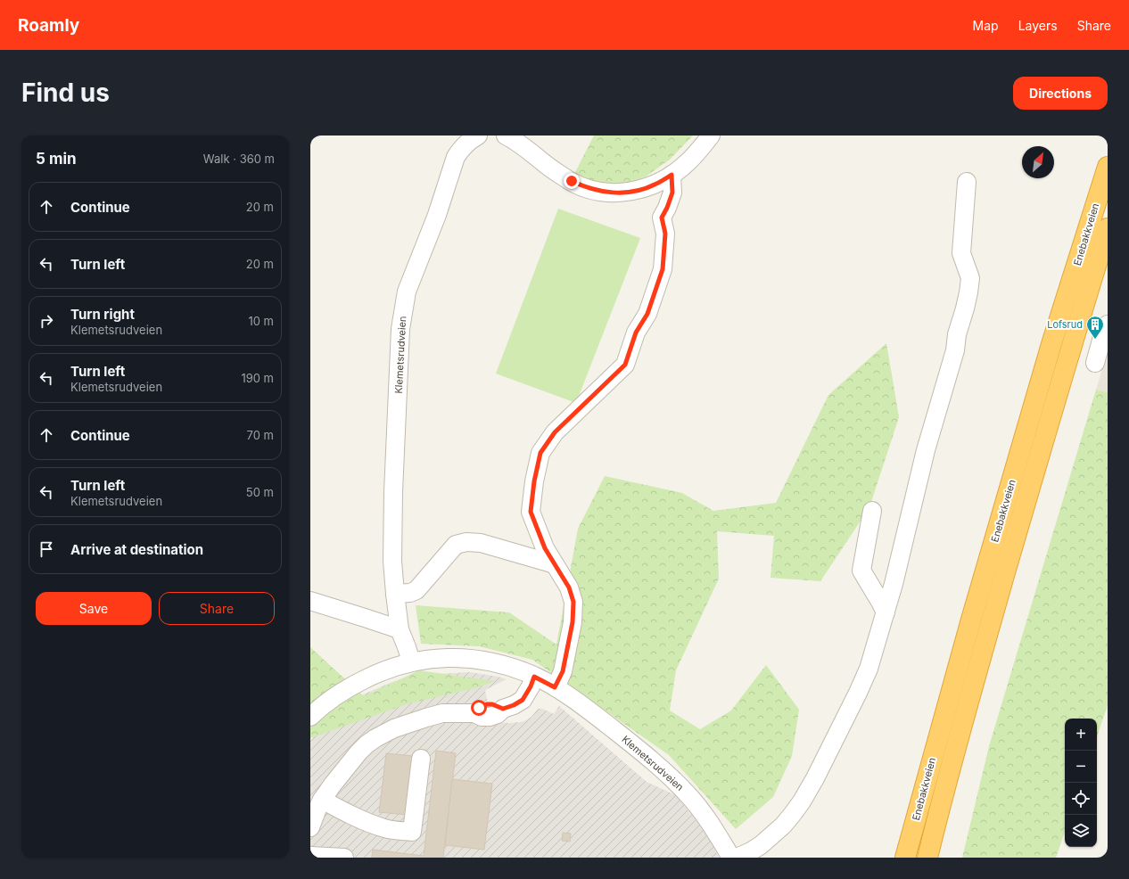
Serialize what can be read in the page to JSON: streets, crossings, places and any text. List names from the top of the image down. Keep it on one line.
{"streets":{"highway":["Enebakkveien"],"street":["Klemetsrudveien"]},"places":{"building":["Lofsrud"]},"north":"top right","page":{"header":"Roamly","nav":["Map","Layers","Share"],"buttons":["Directions",["Save","Share"]],"title":"Find us","heading":["5 min","Walk · 360 m"],"list":[["Continue","20 m"],["Turn left","20 m"],["Turn right","Klemetsrudveien","10 m"],["Turn left","Klemetsrudveien","190 m"],["Continue","70 m"],["Turn left","Klemetsrudveien","50 m"],"Arrive at destination"],"map_buttons":["+","−"]}}
